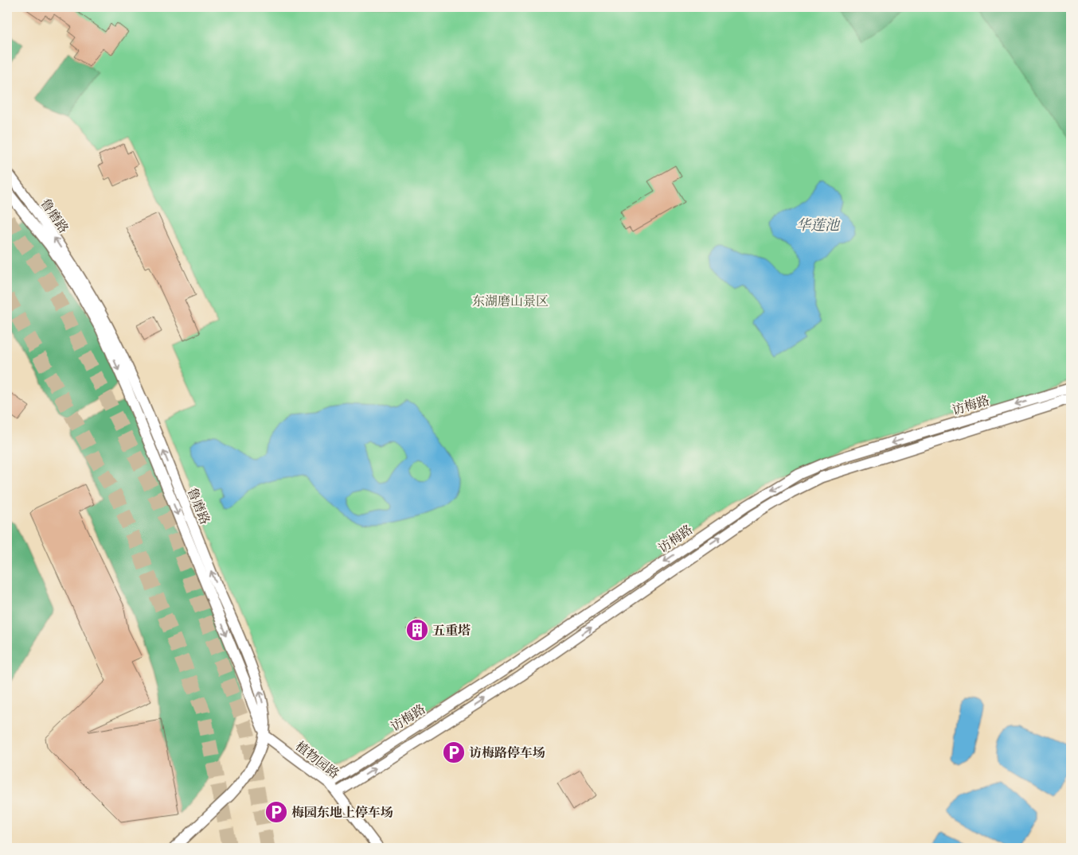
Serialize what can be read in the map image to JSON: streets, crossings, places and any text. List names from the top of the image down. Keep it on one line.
{"streets":{"street":["鲁磨路","访梅路","植物园路"]},"crossings":[["鲁磨路","植物园路"],["访梅路","植物园路"]],"water":["华莲池"],"parks":["东湖磨山景区"],"places":{"building":["五重塔"],"parking":["访梅路停车场","梅园东地上停车场"]}}
